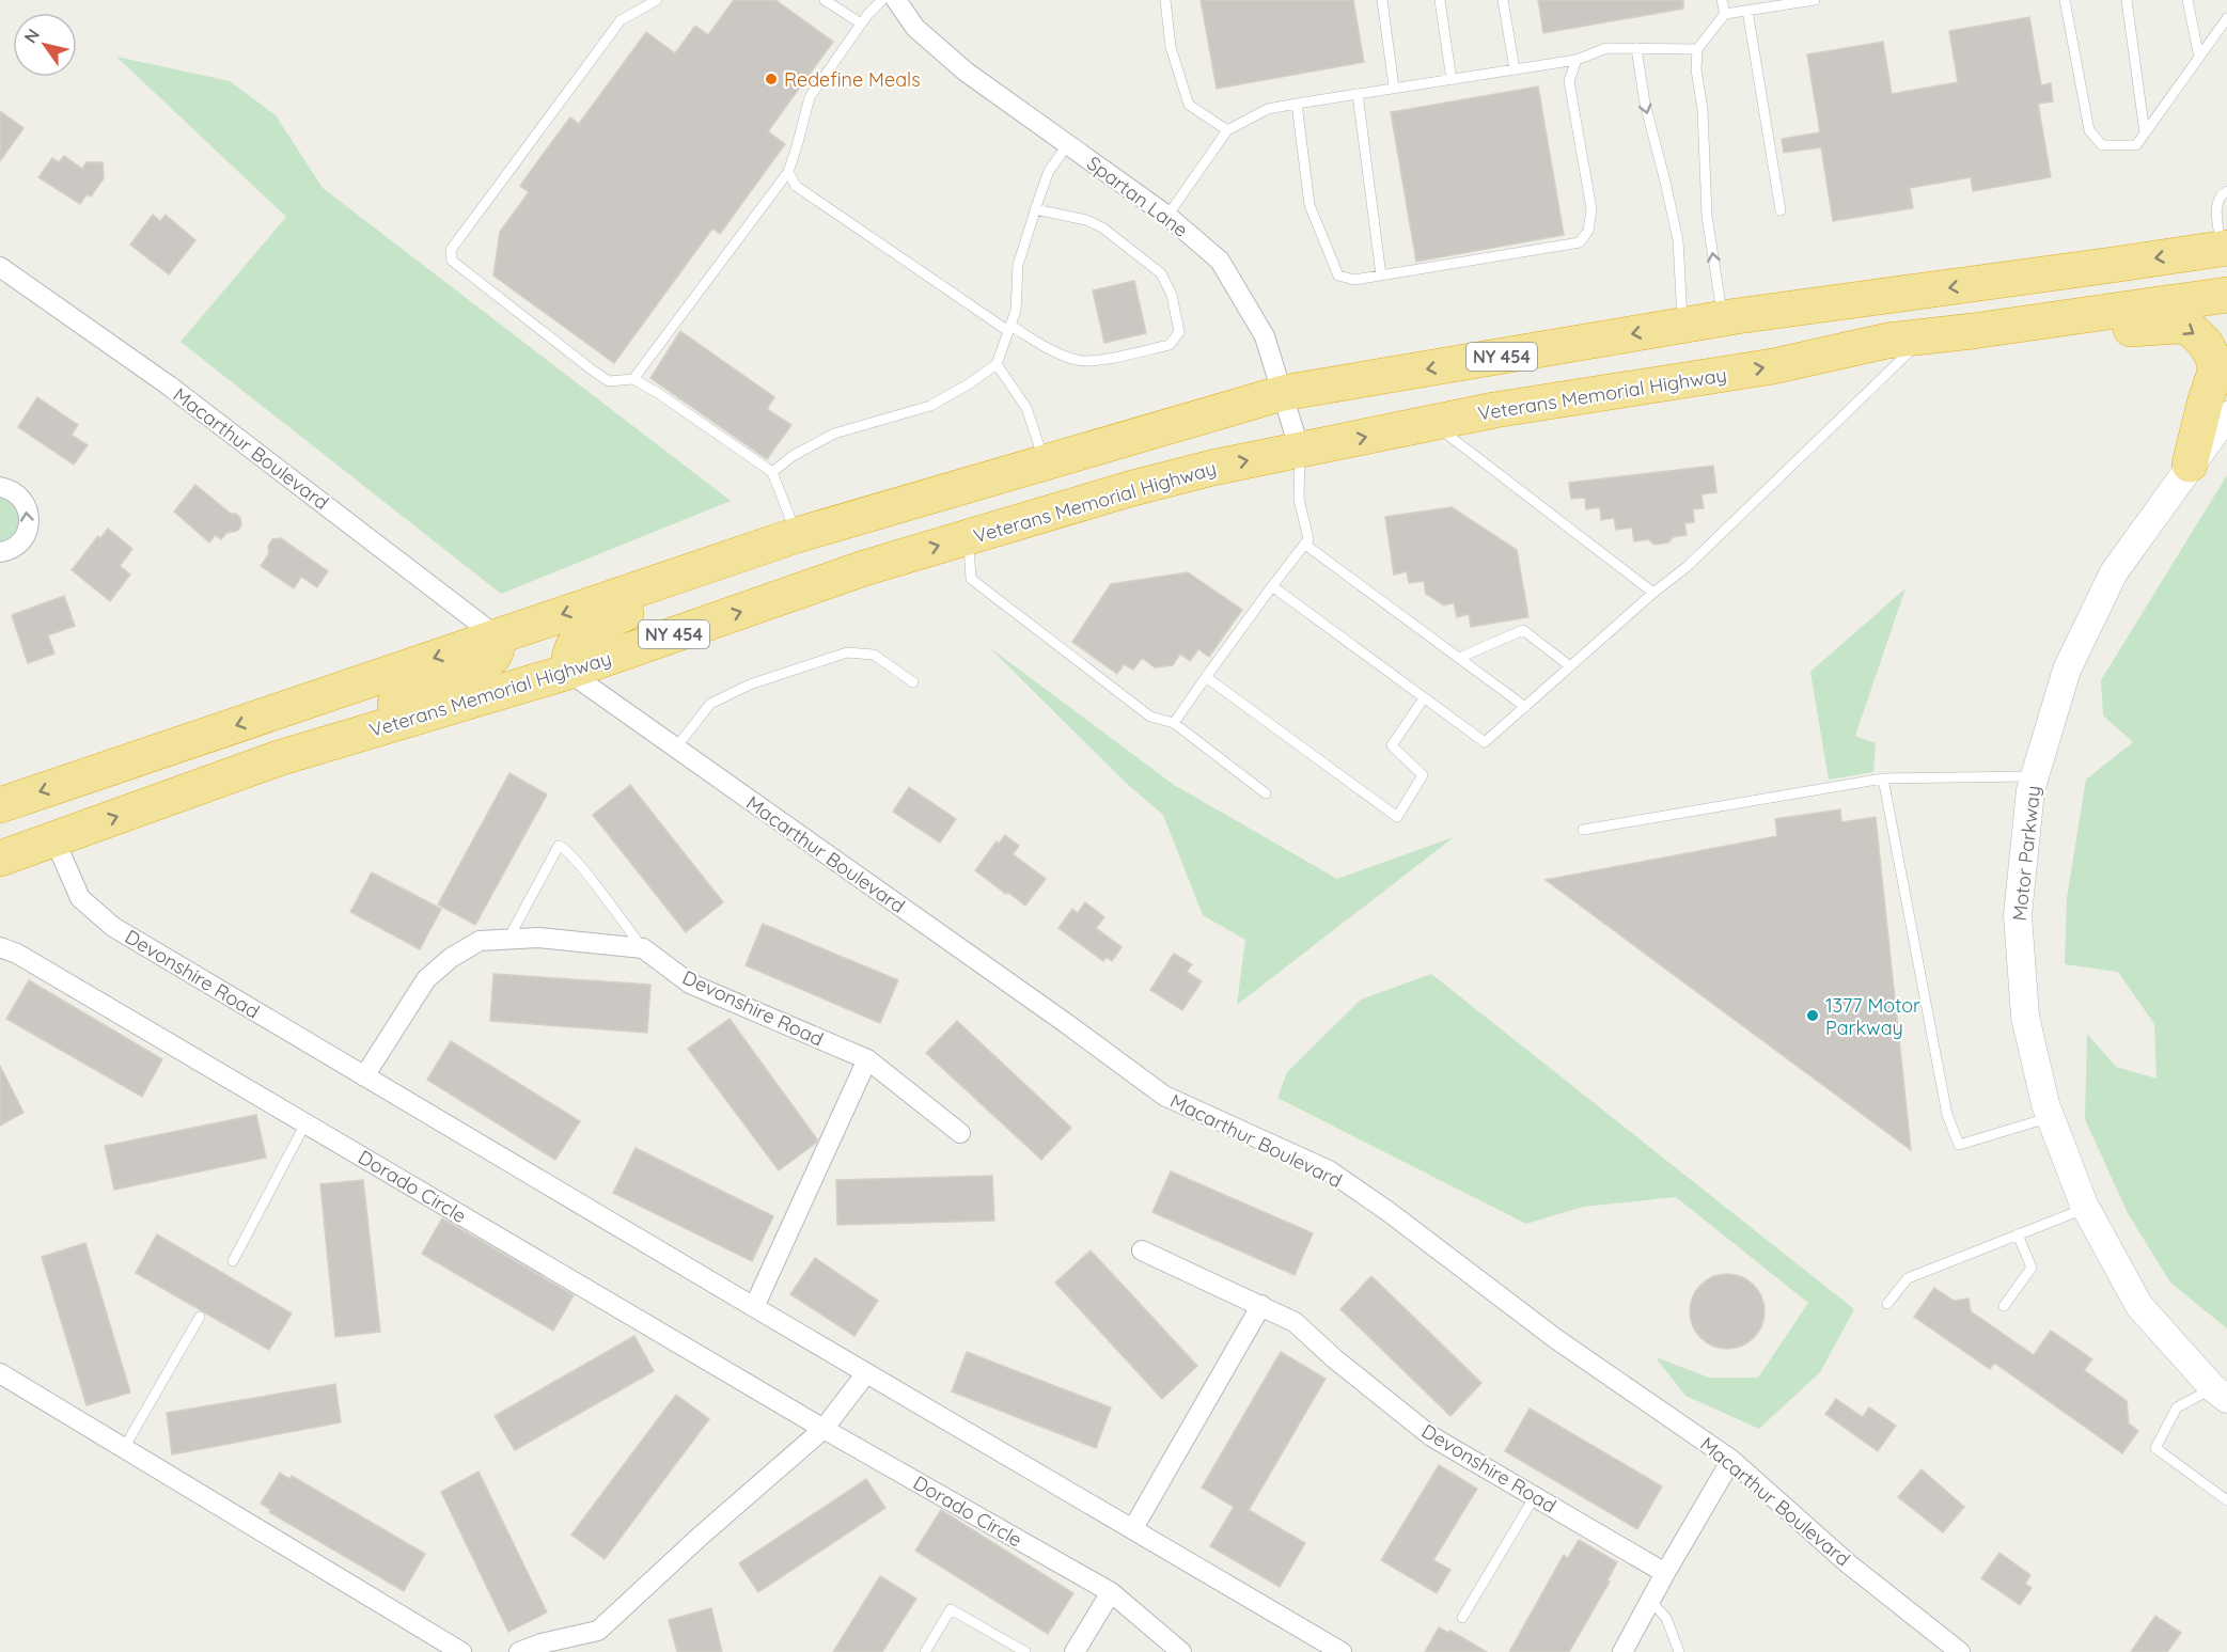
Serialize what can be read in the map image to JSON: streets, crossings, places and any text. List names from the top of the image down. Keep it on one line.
{"streets":{"highway":["NY 454","Veterans Memorial Highway"],"main road":["Motor Parkway"],"street":["Spartan Lane","Macarthur Boulevard","Devonshire Road","Dorado Circle"]},"crossings":[["Spartan Lane","NY 454"],["Spartan Lane","Veterans Memorial Highway"],["NY 454","Macarthur Boulevard"],["Veterans Memorial Highway","Macarthur Boulevard"],["Veterans Memorial Highway","Devonshire Road"]],"places":["Redefine Meals","1377 Motor Parkway"],"north":"top left"}
